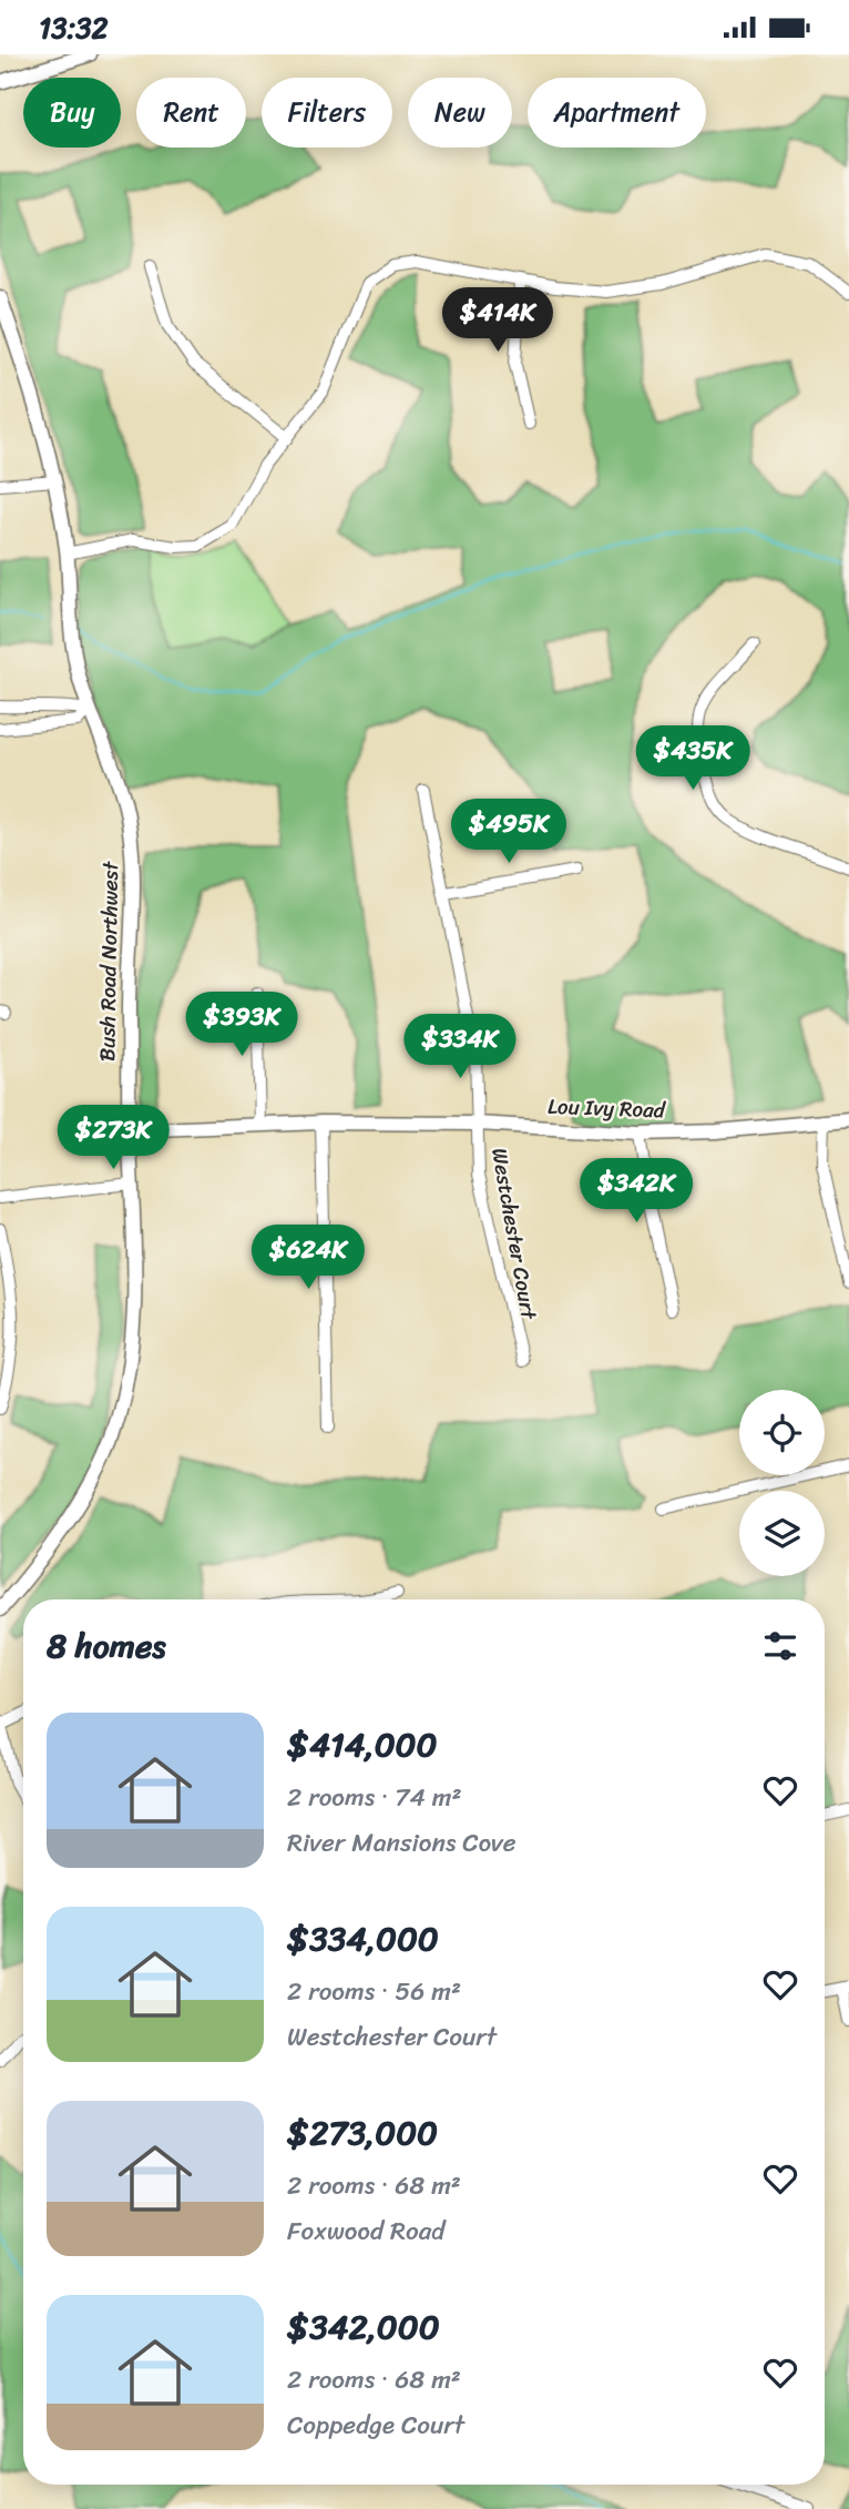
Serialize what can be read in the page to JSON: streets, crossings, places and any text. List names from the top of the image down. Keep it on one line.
{"streets":{"street":["Bush Road Northwest","Lou Ivy Road","Westchester Court"]},"crossings":[["Bush Road Northwest","Lou Ivy Road"],["Lou Ivy Road","Westchester Court"]],"page":{"status":"13:32","chip":["Buy","Rent","Filters","New","Apartment"],"price":["$414K","$435K","$495K","$393K","$334K","$273K","$342K","$624K"],"heading":"8 homes","list":[{"name":"$414,000","note":"2 rooms · 74 m² · River Mansions Cove"},{"name":"$334,000","note":"2 rooms · 56 m² · Westchester Court"},{"name":"$273,000","note":"2 rooms · 68 m² · Foxwood Road"},{"name":"$342,000","note":"2 rooms · 68 m² · Coppedge Court"}]}}
